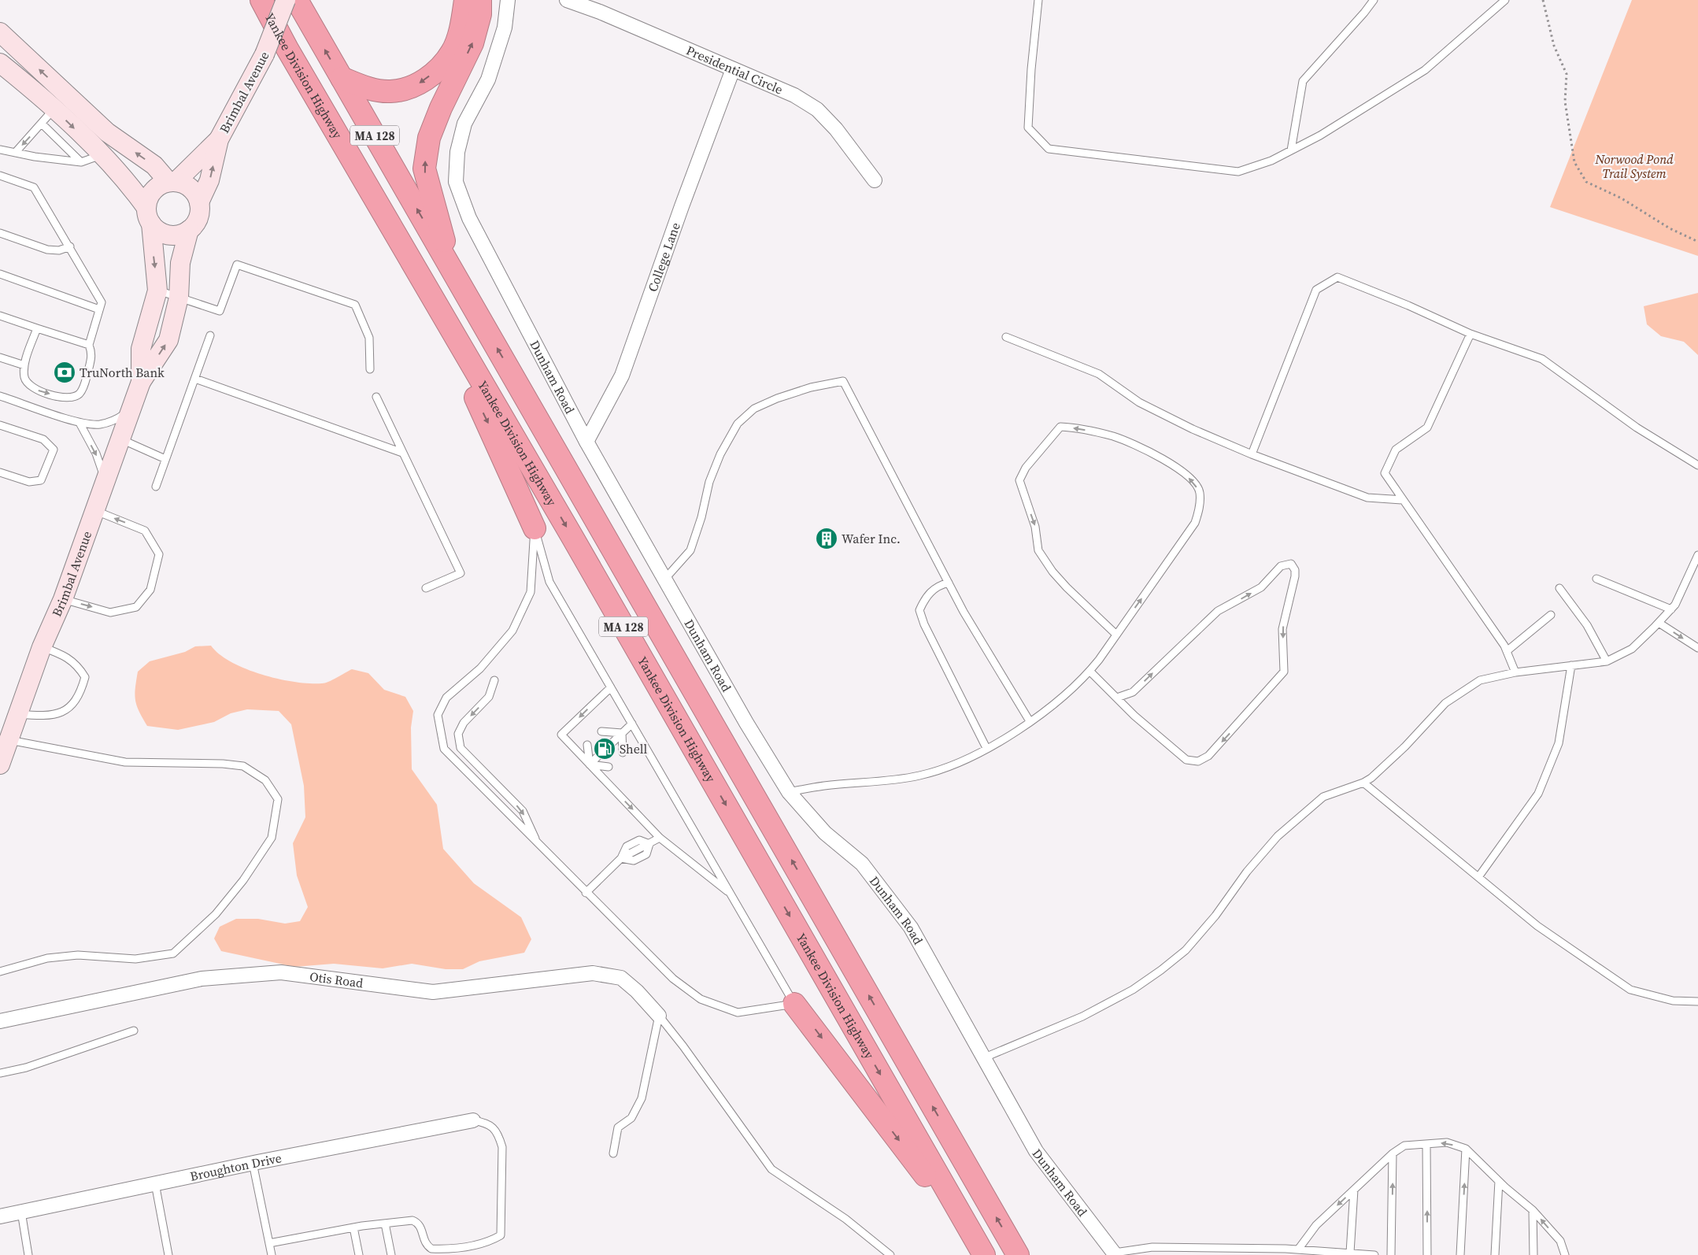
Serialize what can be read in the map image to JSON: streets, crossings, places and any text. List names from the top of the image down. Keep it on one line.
{"streets":{"highway":["Yankee Division Highway","MA 128"],"main road":["Brimbal Avenue"],"street":["Presidential Circle","College Lane","Dunham Road","Otis Road","Broughton Drive"]},"crossings":[["Presidential Circle","College Lane"],["College Lane","Dunham Road"]],"parks":["Norwood Pond Trail System"],"places":{"bank":["TruNorth Bank"],"building":["Wafer Inc."],"fuel station":["Shell"]}}
